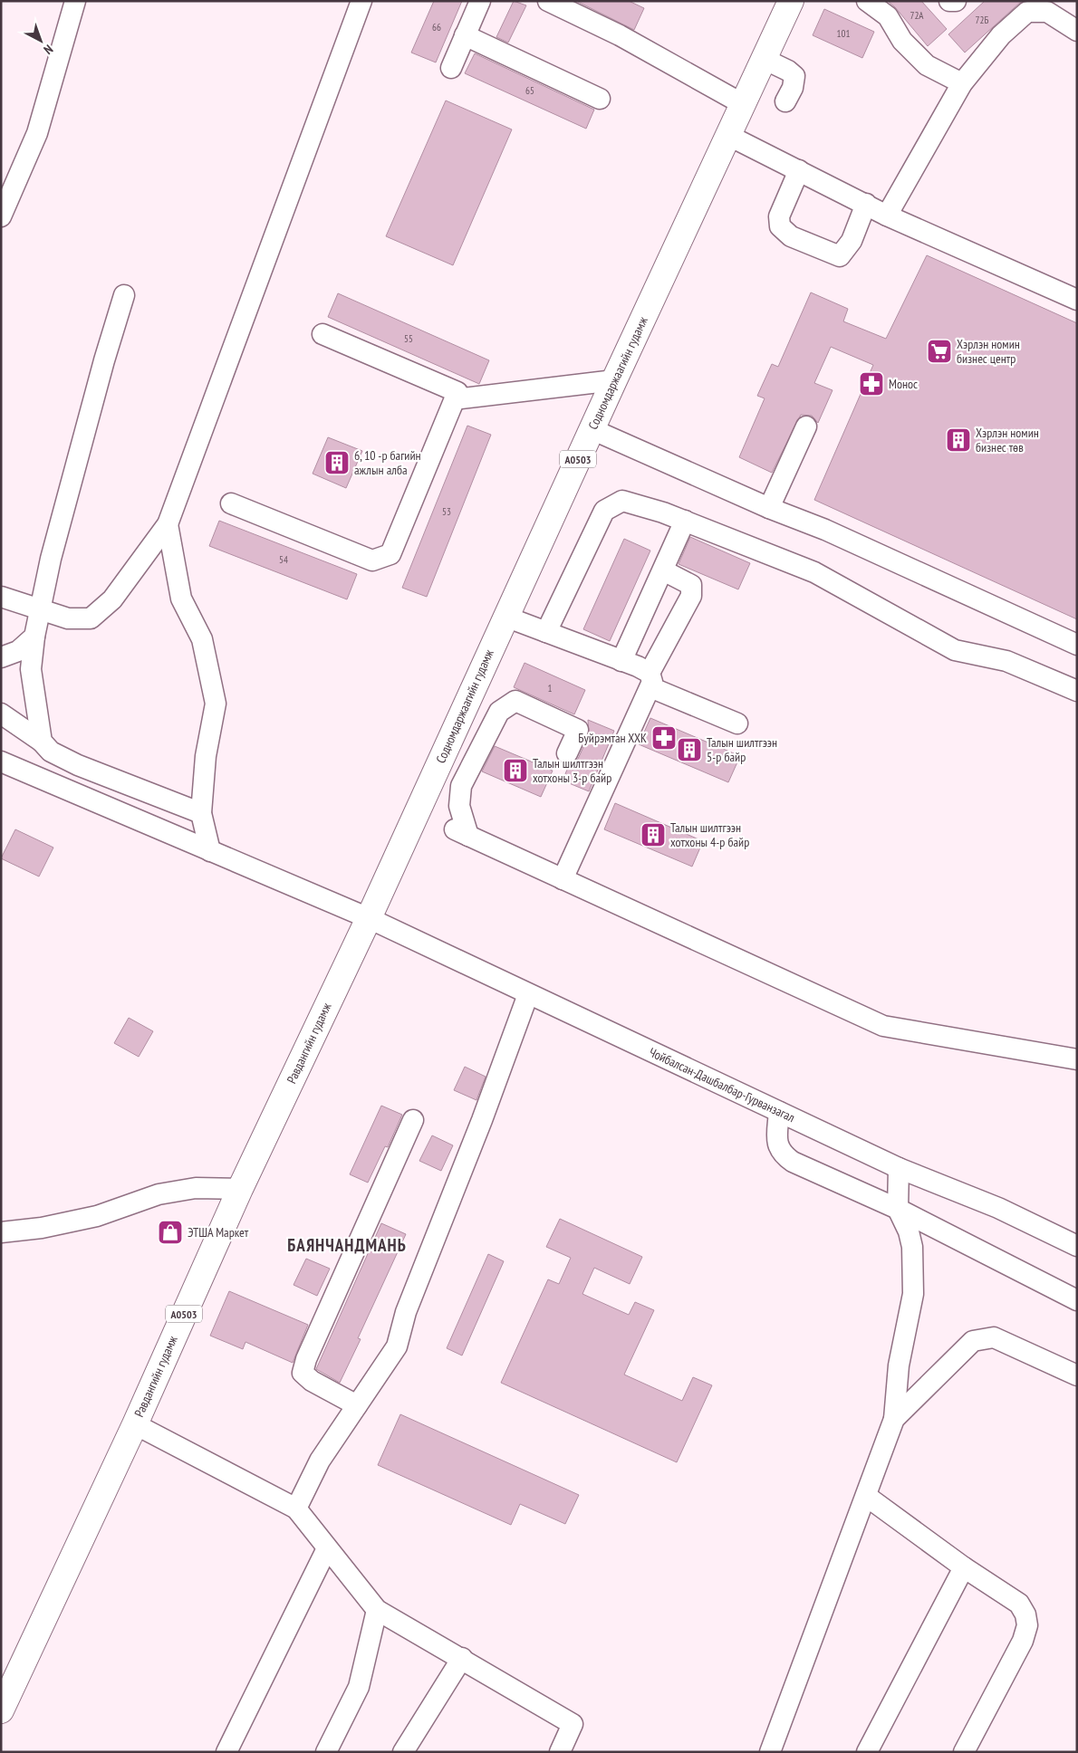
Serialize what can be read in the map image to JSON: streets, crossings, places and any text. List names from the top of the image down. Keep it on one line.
{"streets":{"main road":["Содномдаржаагийн гудамж","A0503","Равдангийн гудамж"],"street":["Чойбалсан-Дашбалбар-Гурванзагал"]},"crossings":[["Содномдаржаагийн гудамж","Равдангийн гудамж"],["Содномдаржаагийн гудамж","Чойбалсан-Дашбалбар-Гурванзагал"],["Равдангийн гудамж","Чойбалсан-Дашбалбар-Гурванзагал"]],"districts":["БАЯНЧАНДМАНЬ"],"places":{"supermarket":["Хэрлэн номин бизнес центр"],"pharmacy":["Монос","Буйрэмтан ХХК"],"building":["Хэрлэн номин бизнес төв","6, 10 -р багийн ажлын алба","Талын шилтгээн 5-р байр","Талын шилтгээн хотхоны 3-р байр","Талын шилтгээн хотхоны 4-р байр"],"shop":["ЭТША Маркет"]},"house_numbers":["72А","72Б","66","101","65","55","53","54","1"],"north":"bottom right"}
